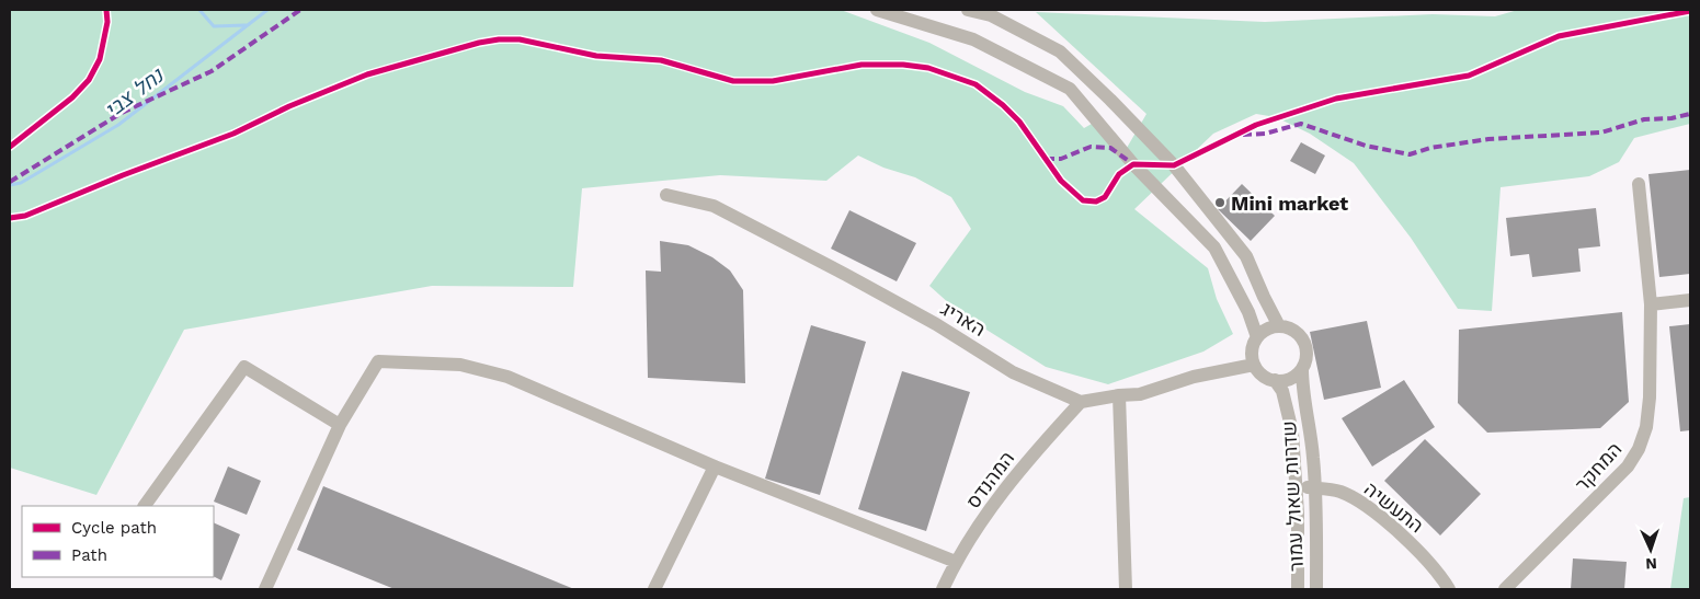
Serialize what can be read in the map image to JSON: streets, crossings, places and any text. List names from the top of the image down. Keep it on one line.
{"streets":{"street":["האריג","המחקר","המהנדס","שדרות שאול עמור","התעשיה"]},"crossings":[["האריג","המהנדס"],["שדרות שאול עמור","התעשיה"]],"water":["נחל צבי"],"places":["Mini market"],"legend":["Cycle path","Path"],"north":"bottom"}
